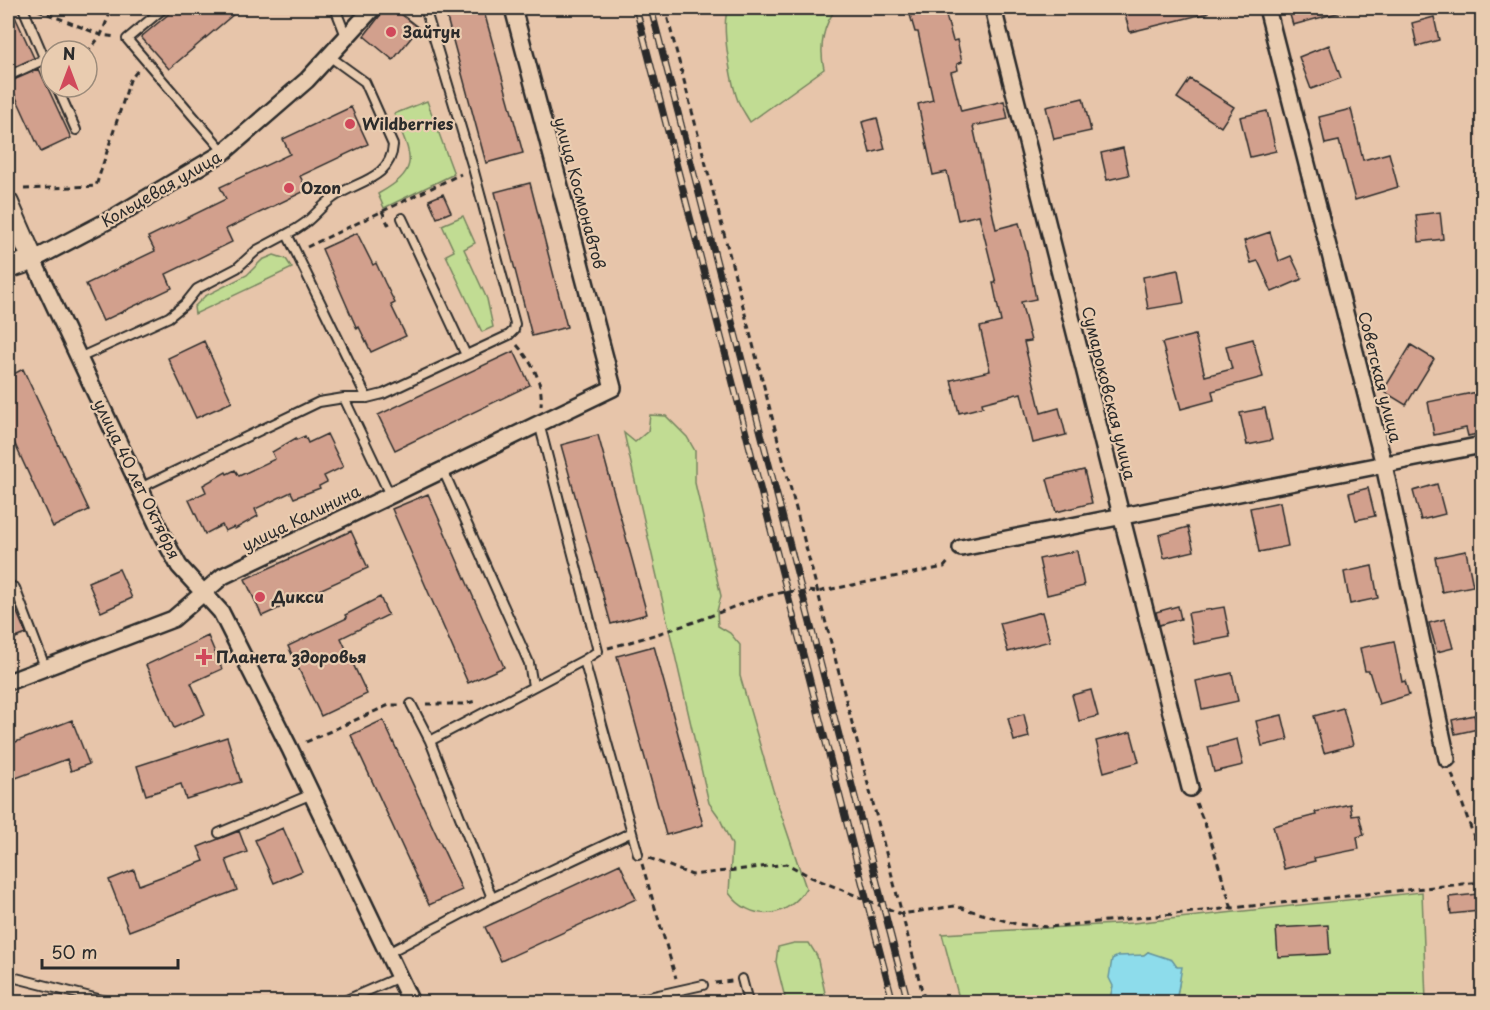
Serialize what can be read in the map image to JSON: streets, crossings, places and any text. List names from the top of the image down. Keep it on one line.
{"streets":{"street":["Кольцевая улица","улица Космонавтов","Советская улица","Сумароковская улица","улица 40 лет Октября","улица Калинина"]},"crossings":[["Кольцевая улица","улица 40 лет Октября"],["улица Космонавтов","улица Калинина"],["улица 40 лет Октября","улица Калинина"]],"places":{"other":["Зайтун","Wildberries","Ozon","Дикси"],"health":["Планета здоровья"]},"scale_bar":"50 m","north":"top"}
